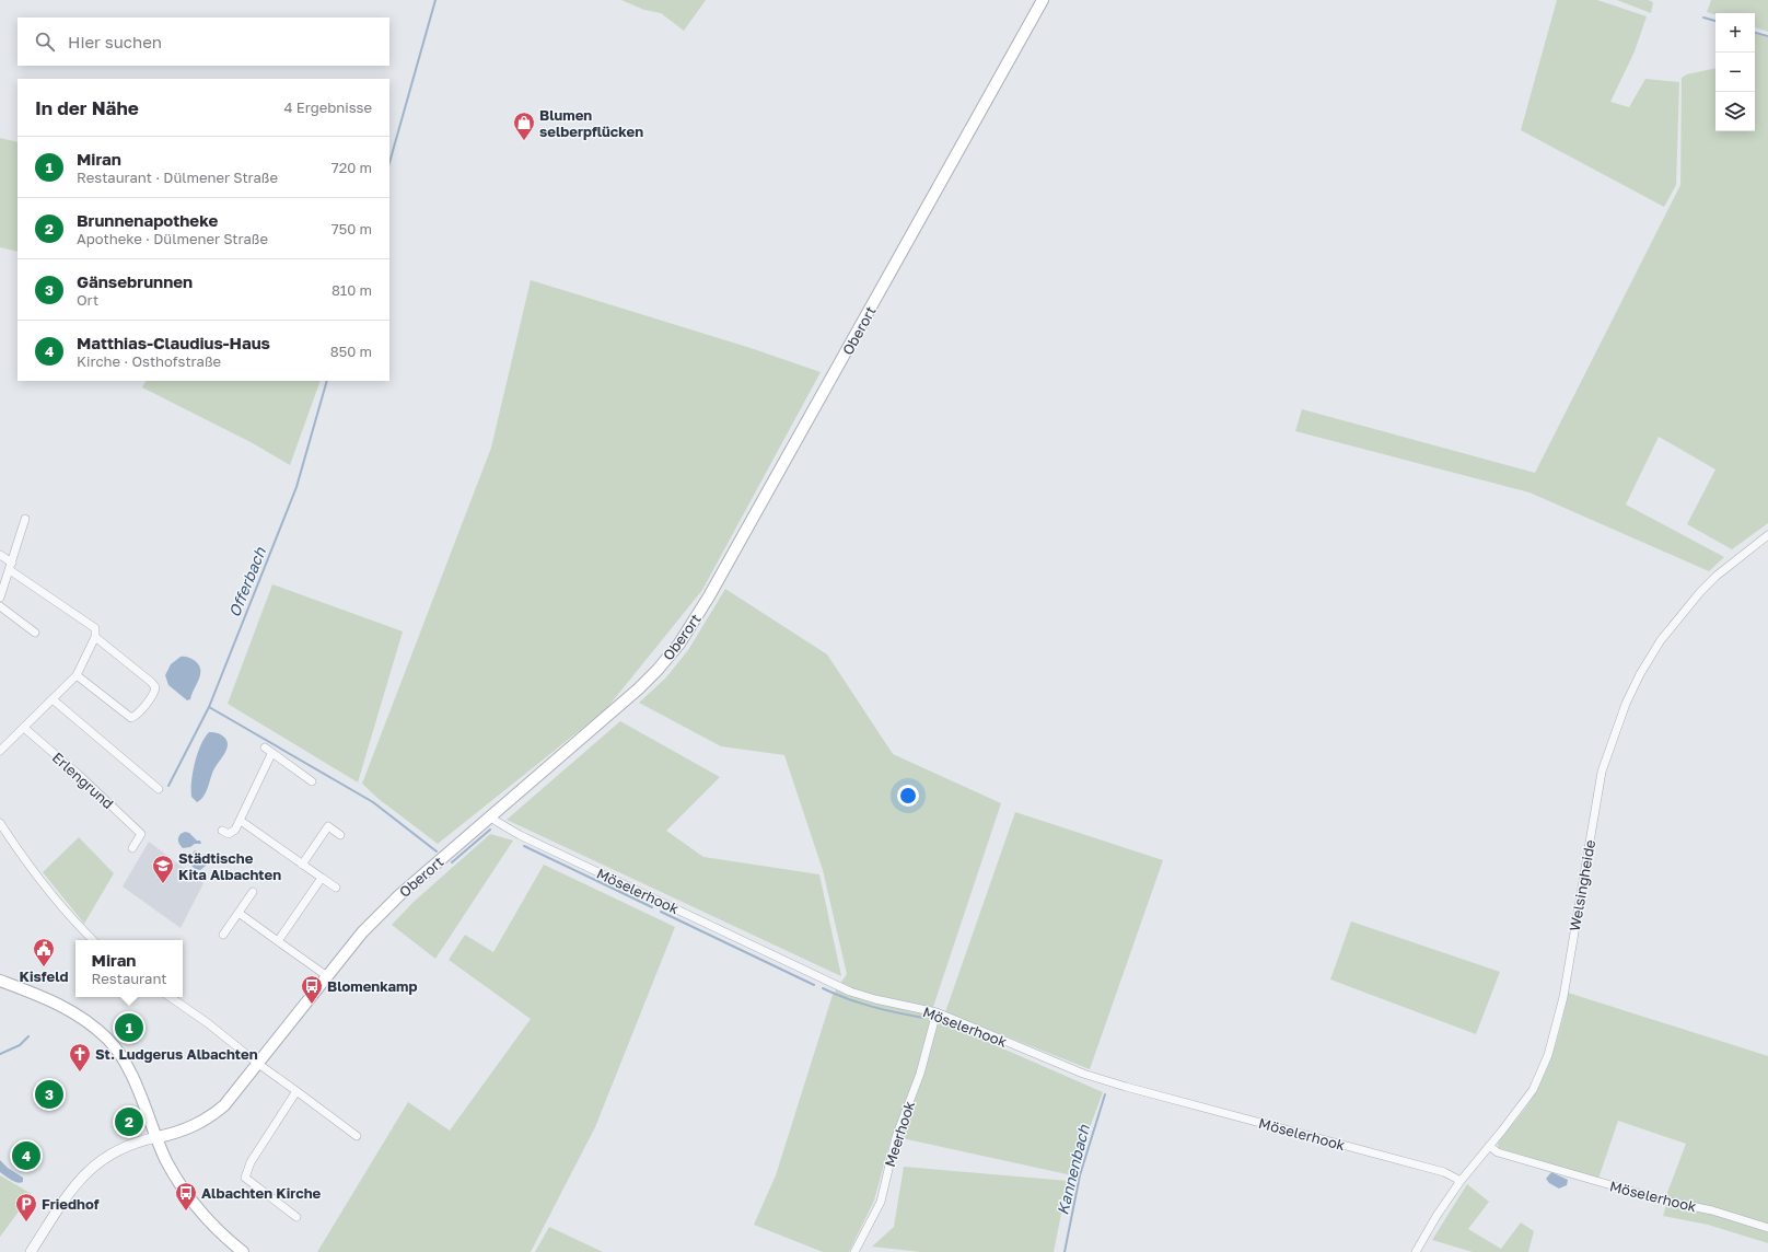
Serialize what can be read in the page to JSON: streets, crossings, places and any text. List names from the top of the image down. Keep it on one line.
{"streets":{"main road":["Oberort"],"street":["Erlengrund","Welsingheide","Möselerhook","Meerhook"]},"crossings":[["Oberort","Möselerhook"],["Welsingheide","Möselerhook"],["Möselerhook","Meerhook"]],"water":["Offerbach","Kannenbach"],"places":{"shop":["Blumen selberpflücken"],"school or university":["Städtische Kita Albachten"],"public building":["Kisfeld"],"bus stop":["Blomenkamp","Albachten Kirche"],"church":["St. Ludgerus Albachten"],"parking":["Friedhof"]},"page":{"map_buttons":["+","−"],"search":"Hier suchen","heading":["In der Nähe","4 Ergebnisse"],"list":[{"mark":"1","name":"Miran","note":"Restaurant · Dülmener Straße","value":"720 m"},{"mark":"2","name":"Brunnenapotheke","note":"Apotheke · Dülmener Straße","value":"750 m"},{"mark":"3","name":"Gänsebrunnen","note":"Ort","value":"810 m"},{"mark":"4","name":"Matthias-Claudius-Haus","note":"Kirche · Osthofstraße","value":"850 m"}],"popup":["Miran","Restaurant"],"pins":["1","3","2","4"]}}
